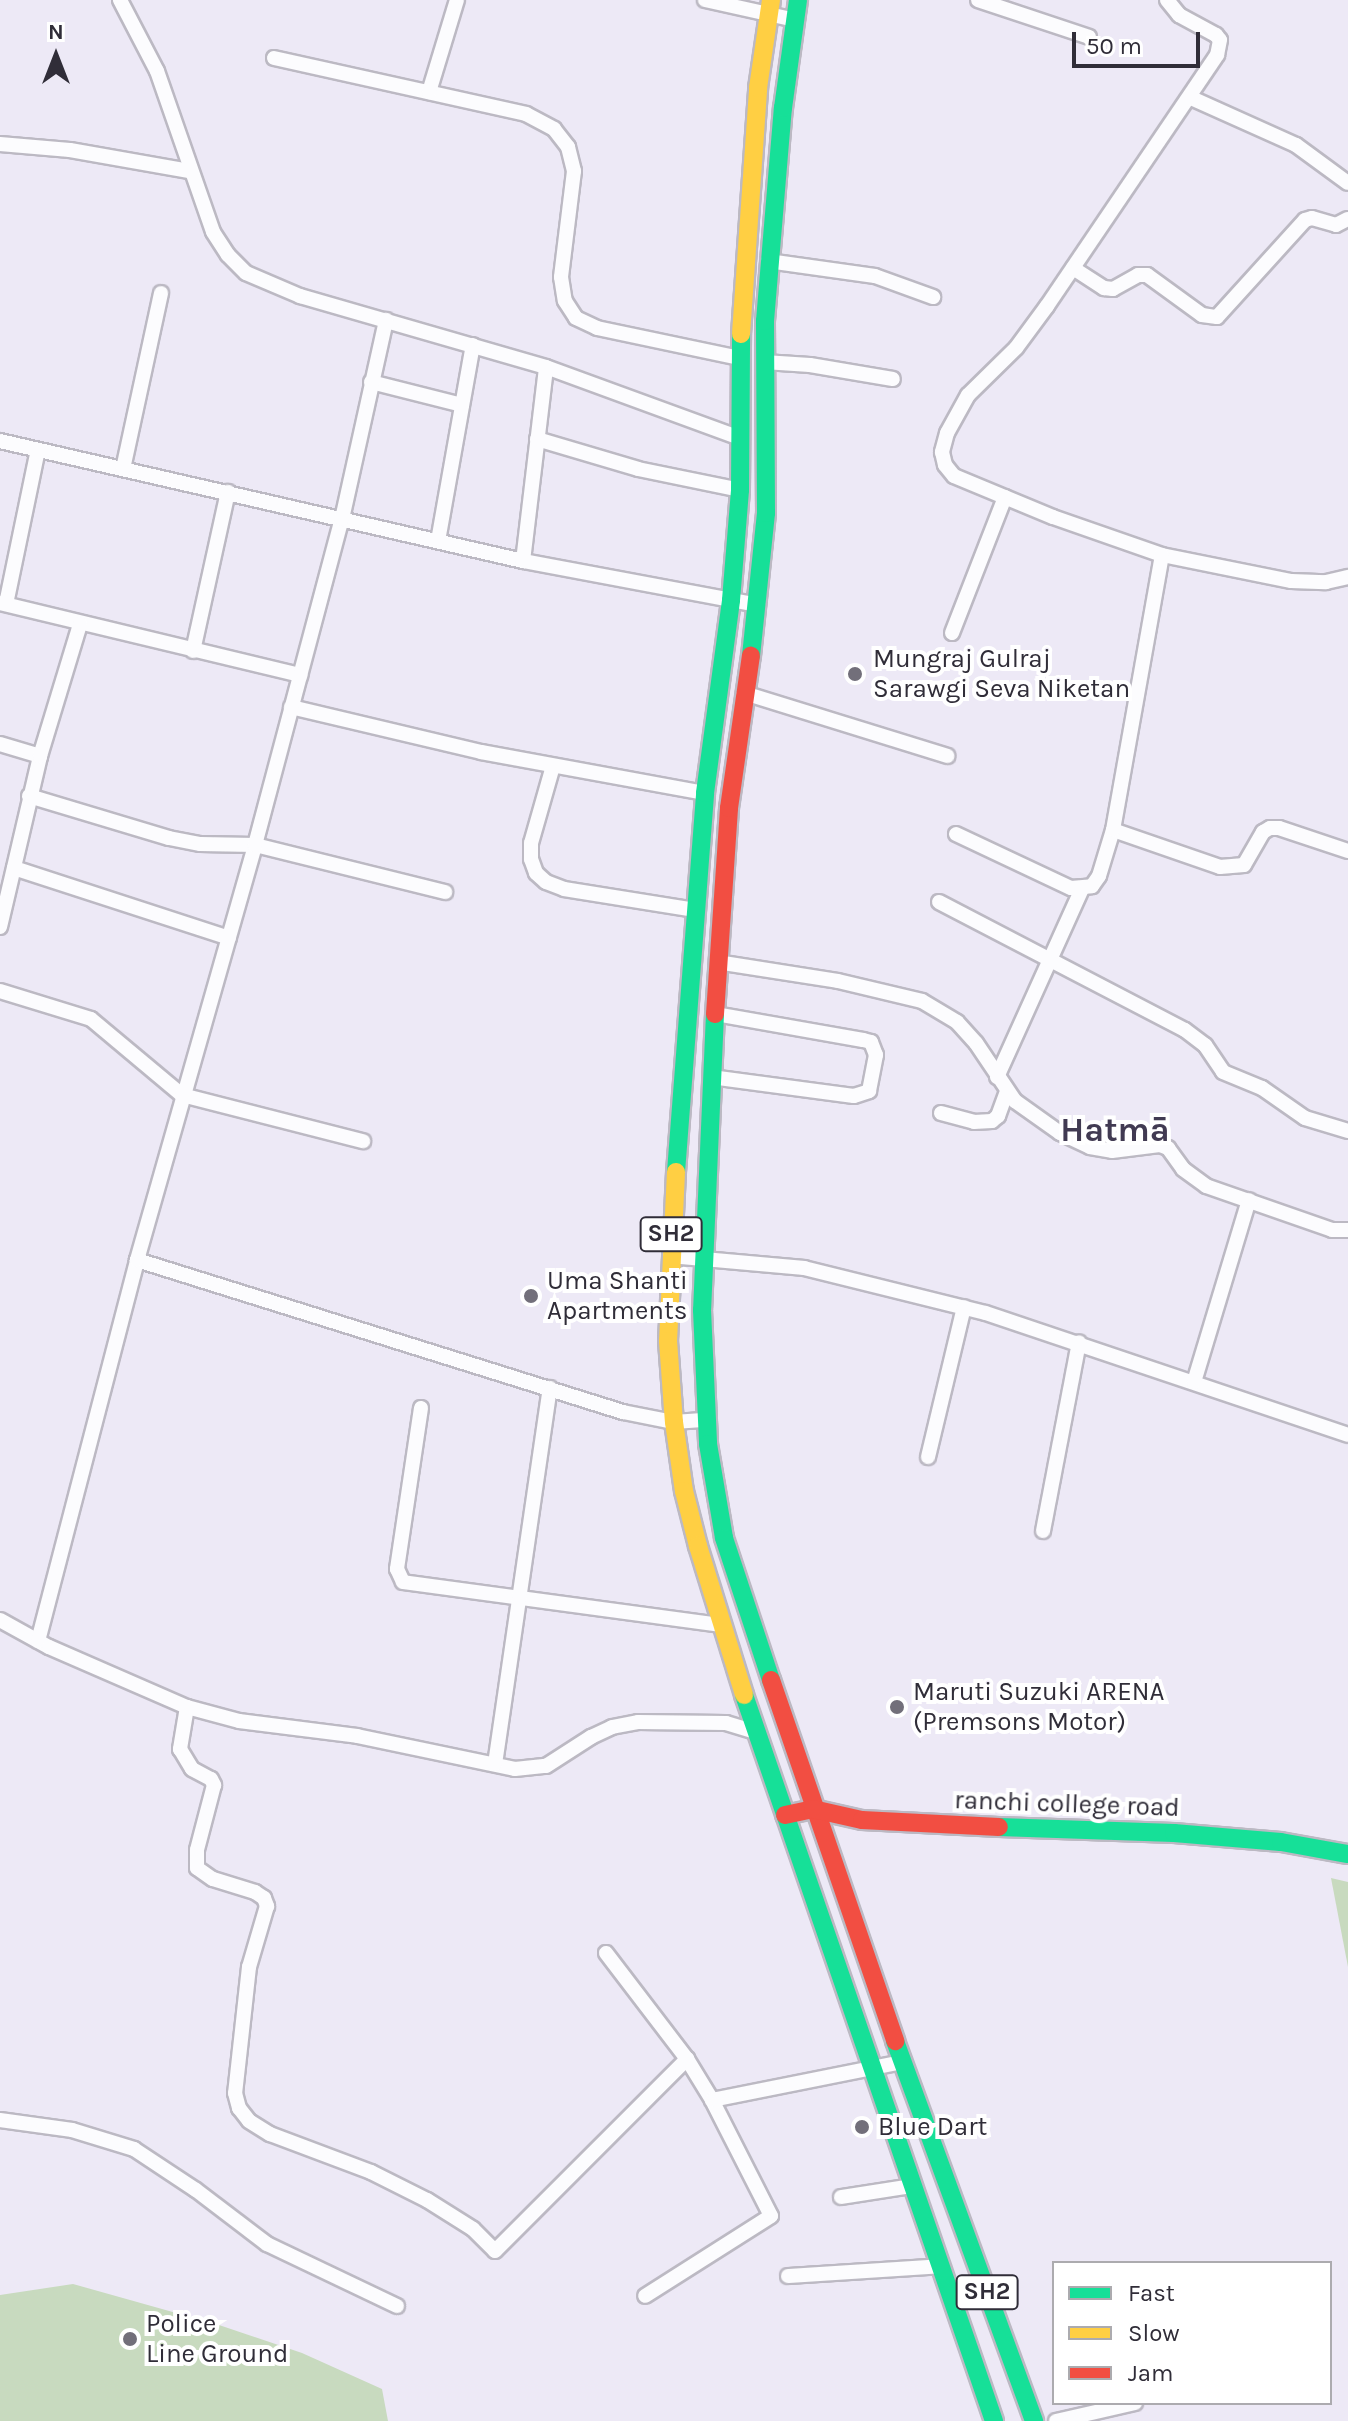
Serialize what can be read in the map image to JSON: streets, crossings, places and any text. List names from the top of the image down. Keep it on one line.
{"streets":{"main road":["SH2","ranchi college road"]},"crossings":[["SH2","ranchi college road"]],"districts":["Hatmā"],"places":["Mungraj Gulraj Sarawgi Seva Niketan","Uma Shanti Apartments","Maruti Suzuki ARENA (Premsons Motor)","Blue Dart","Police Line Ground"],"legend":["Fast","Slow","Jam"],"scale_bar":"50 m","north":"top"}
